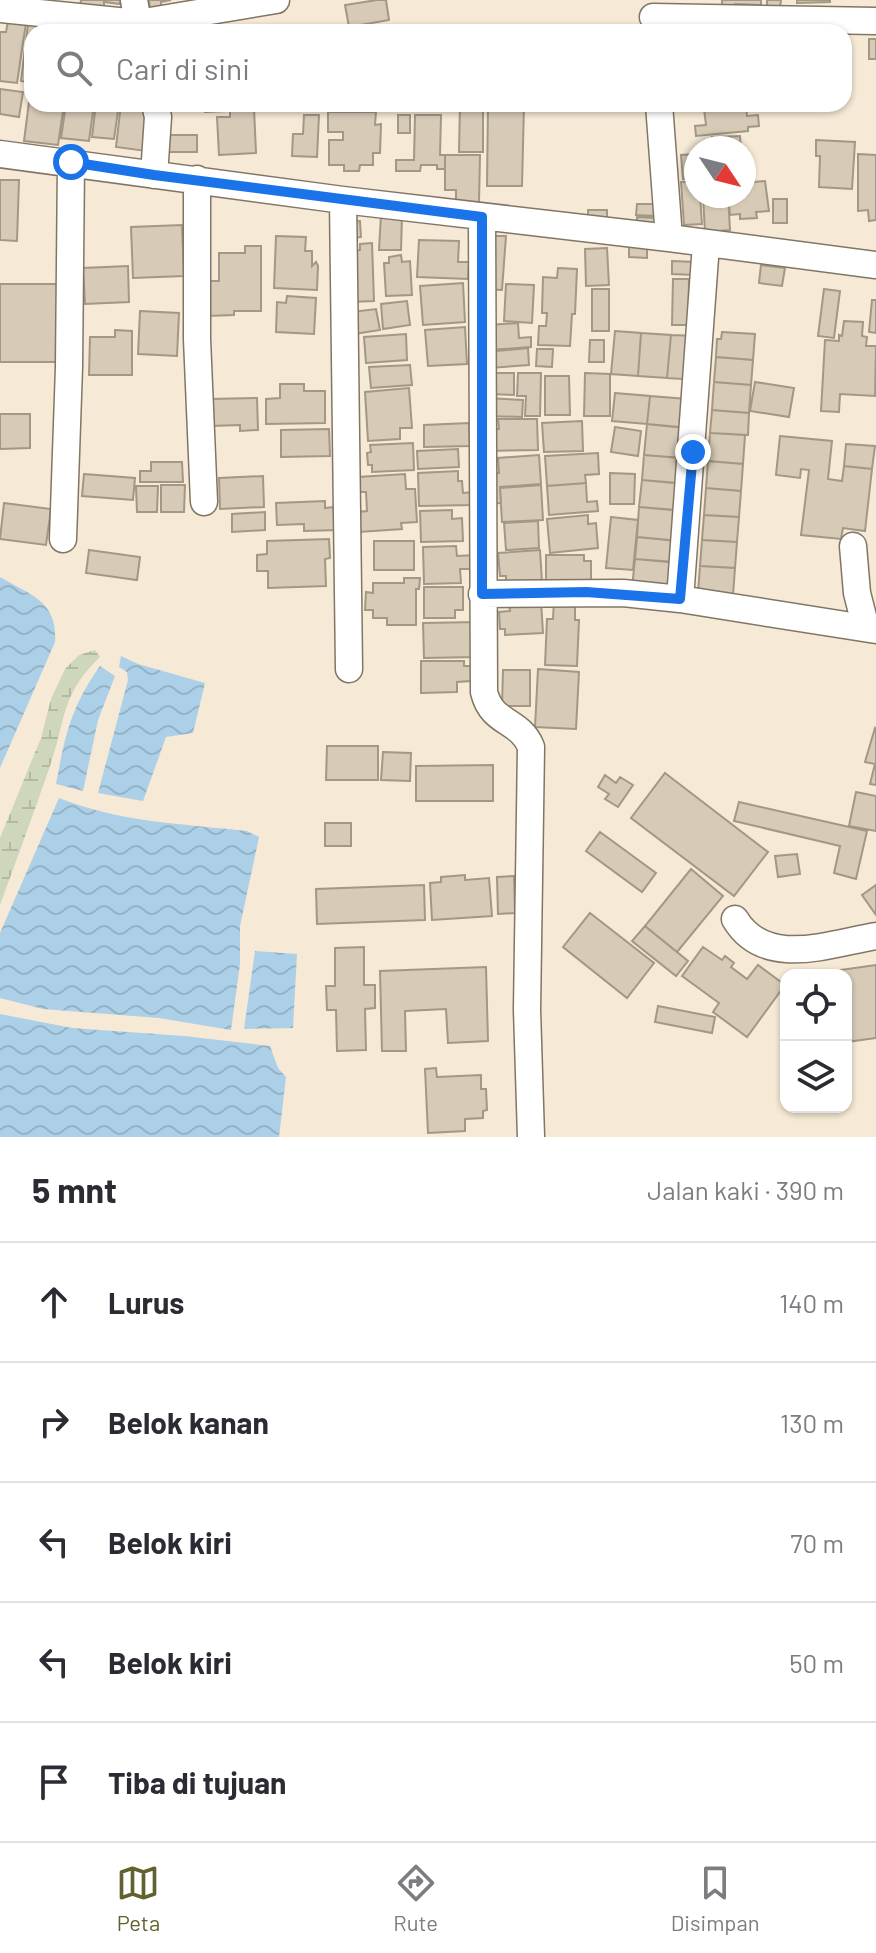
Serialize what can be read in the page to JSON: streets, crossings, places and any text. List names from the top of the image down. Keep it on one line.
{"north":"bottom right","page":{"search":"Cari di sini","heading":["5 mnt","Jalan kaki · 390 m"],"list":[["Lurus","140 m"],["Belok kanan","130 m"],["Belok kiri","70 m"],["Belok kiri","50 m"],"Tiba di tujuan"],"nav":["Peta","Rute","Disimpan"]}}
